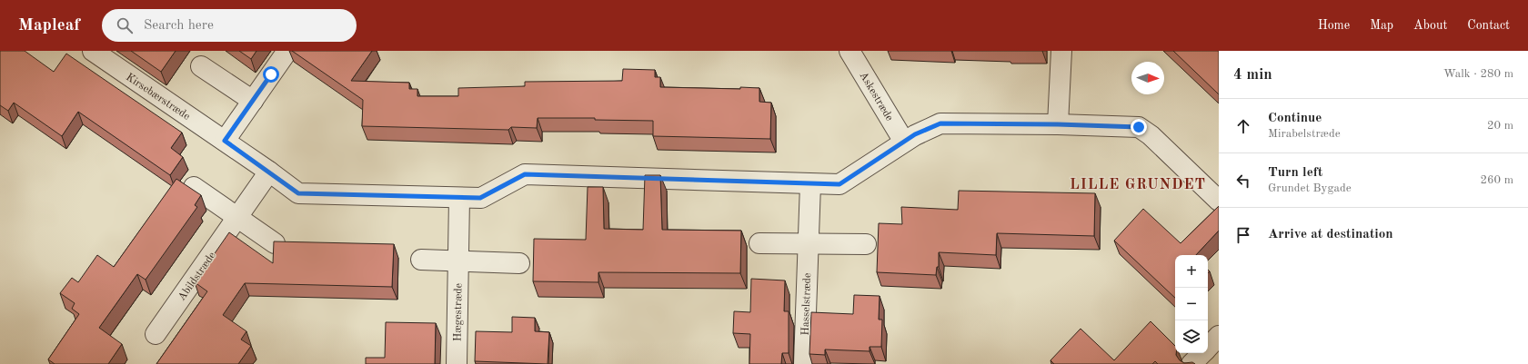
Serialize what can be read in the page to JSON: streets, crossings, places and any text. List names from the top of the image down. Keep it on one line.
{"streets":{"street":["Kirsebærstræde","Askestræde","Abildstræde","Hasselstræde","Hægestræde"]},"crossings":[["Kirsebærstræde","Askestræde"],["Kirsebærstræde","Abildstræde"],["Kirsebærstræde","Hasselstræde"],["Kirsebærstræde","Hægestræde"]],"districts":["LILLE GRUNDET"],"north":"right","page":{"header":"Mapleaf","search":"Search here","nav":["Home","Map","About","Contact"],"heading":["4 min","Walk · 280 m"],"list":[["Continue","Mirabelstræde","20 m"],["Turn left","Grundet Bygade","260 m"],"Arrive at destination"],"map_buttons":["+","−"]}}
